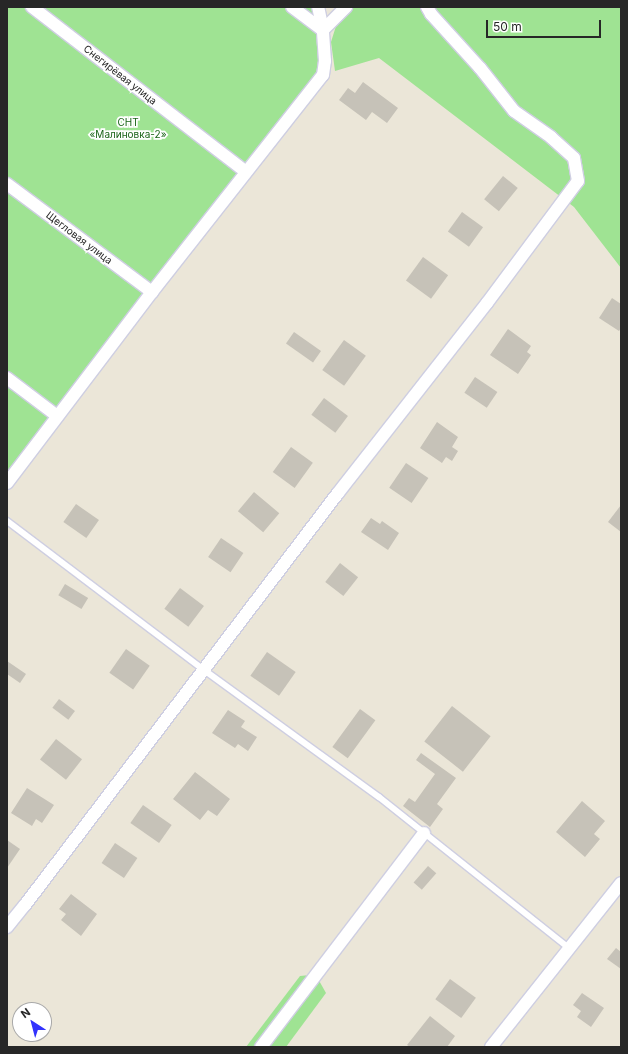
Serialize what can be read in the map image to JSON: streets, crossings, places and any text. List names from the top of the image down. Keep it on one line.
{"streets":{"street":["Снегирёвая улица","Щегловая улица"]},"parks":["СНТ «Малиновка-2»"],"scale_bar":"50 m","north":"top left"}
